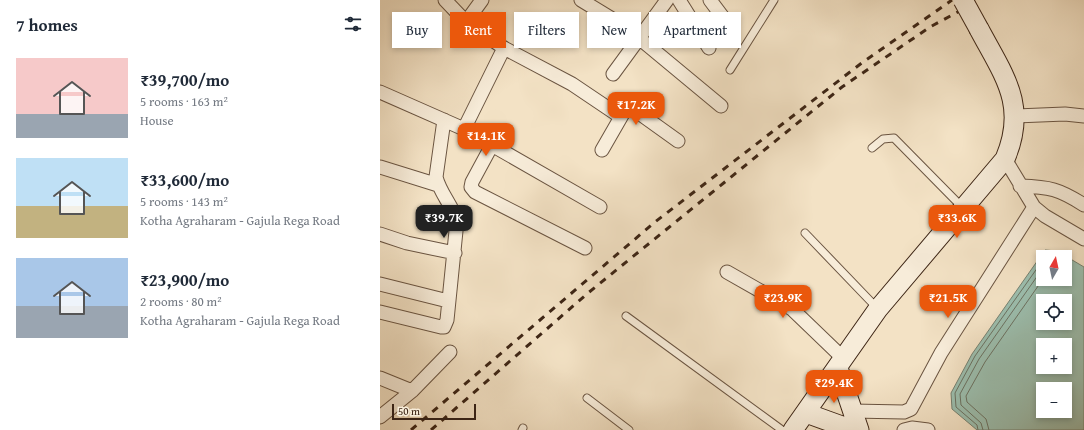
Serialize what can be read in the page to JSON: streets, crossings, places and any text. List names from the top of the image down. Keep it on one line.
{"scale_bar":"50 m","north":"top","page":{"heading":"7 homes","chip":["Buy","Rent","Filters","New","Apartment"],"list":[{"name":"₹39,700/mo","note":"5 rooms · 163 m² · House"},{"name":"₹33,600/mo","note":"5 rooms · 143 m² · Kotha Agraharam - Gajula Rega Road"},{"name":"₹23,900/mo","note":"2 rooms · 80 m² · Kotha Agraharam - Gajula Rega Road"}],"price":["₹17.2K","₹14.1K","₹39.7K","₹33.6K","₹23.9K","₹21.5K","₹29.4K"],"map_buttons":["+","−"],"scale":"50 m"}}
